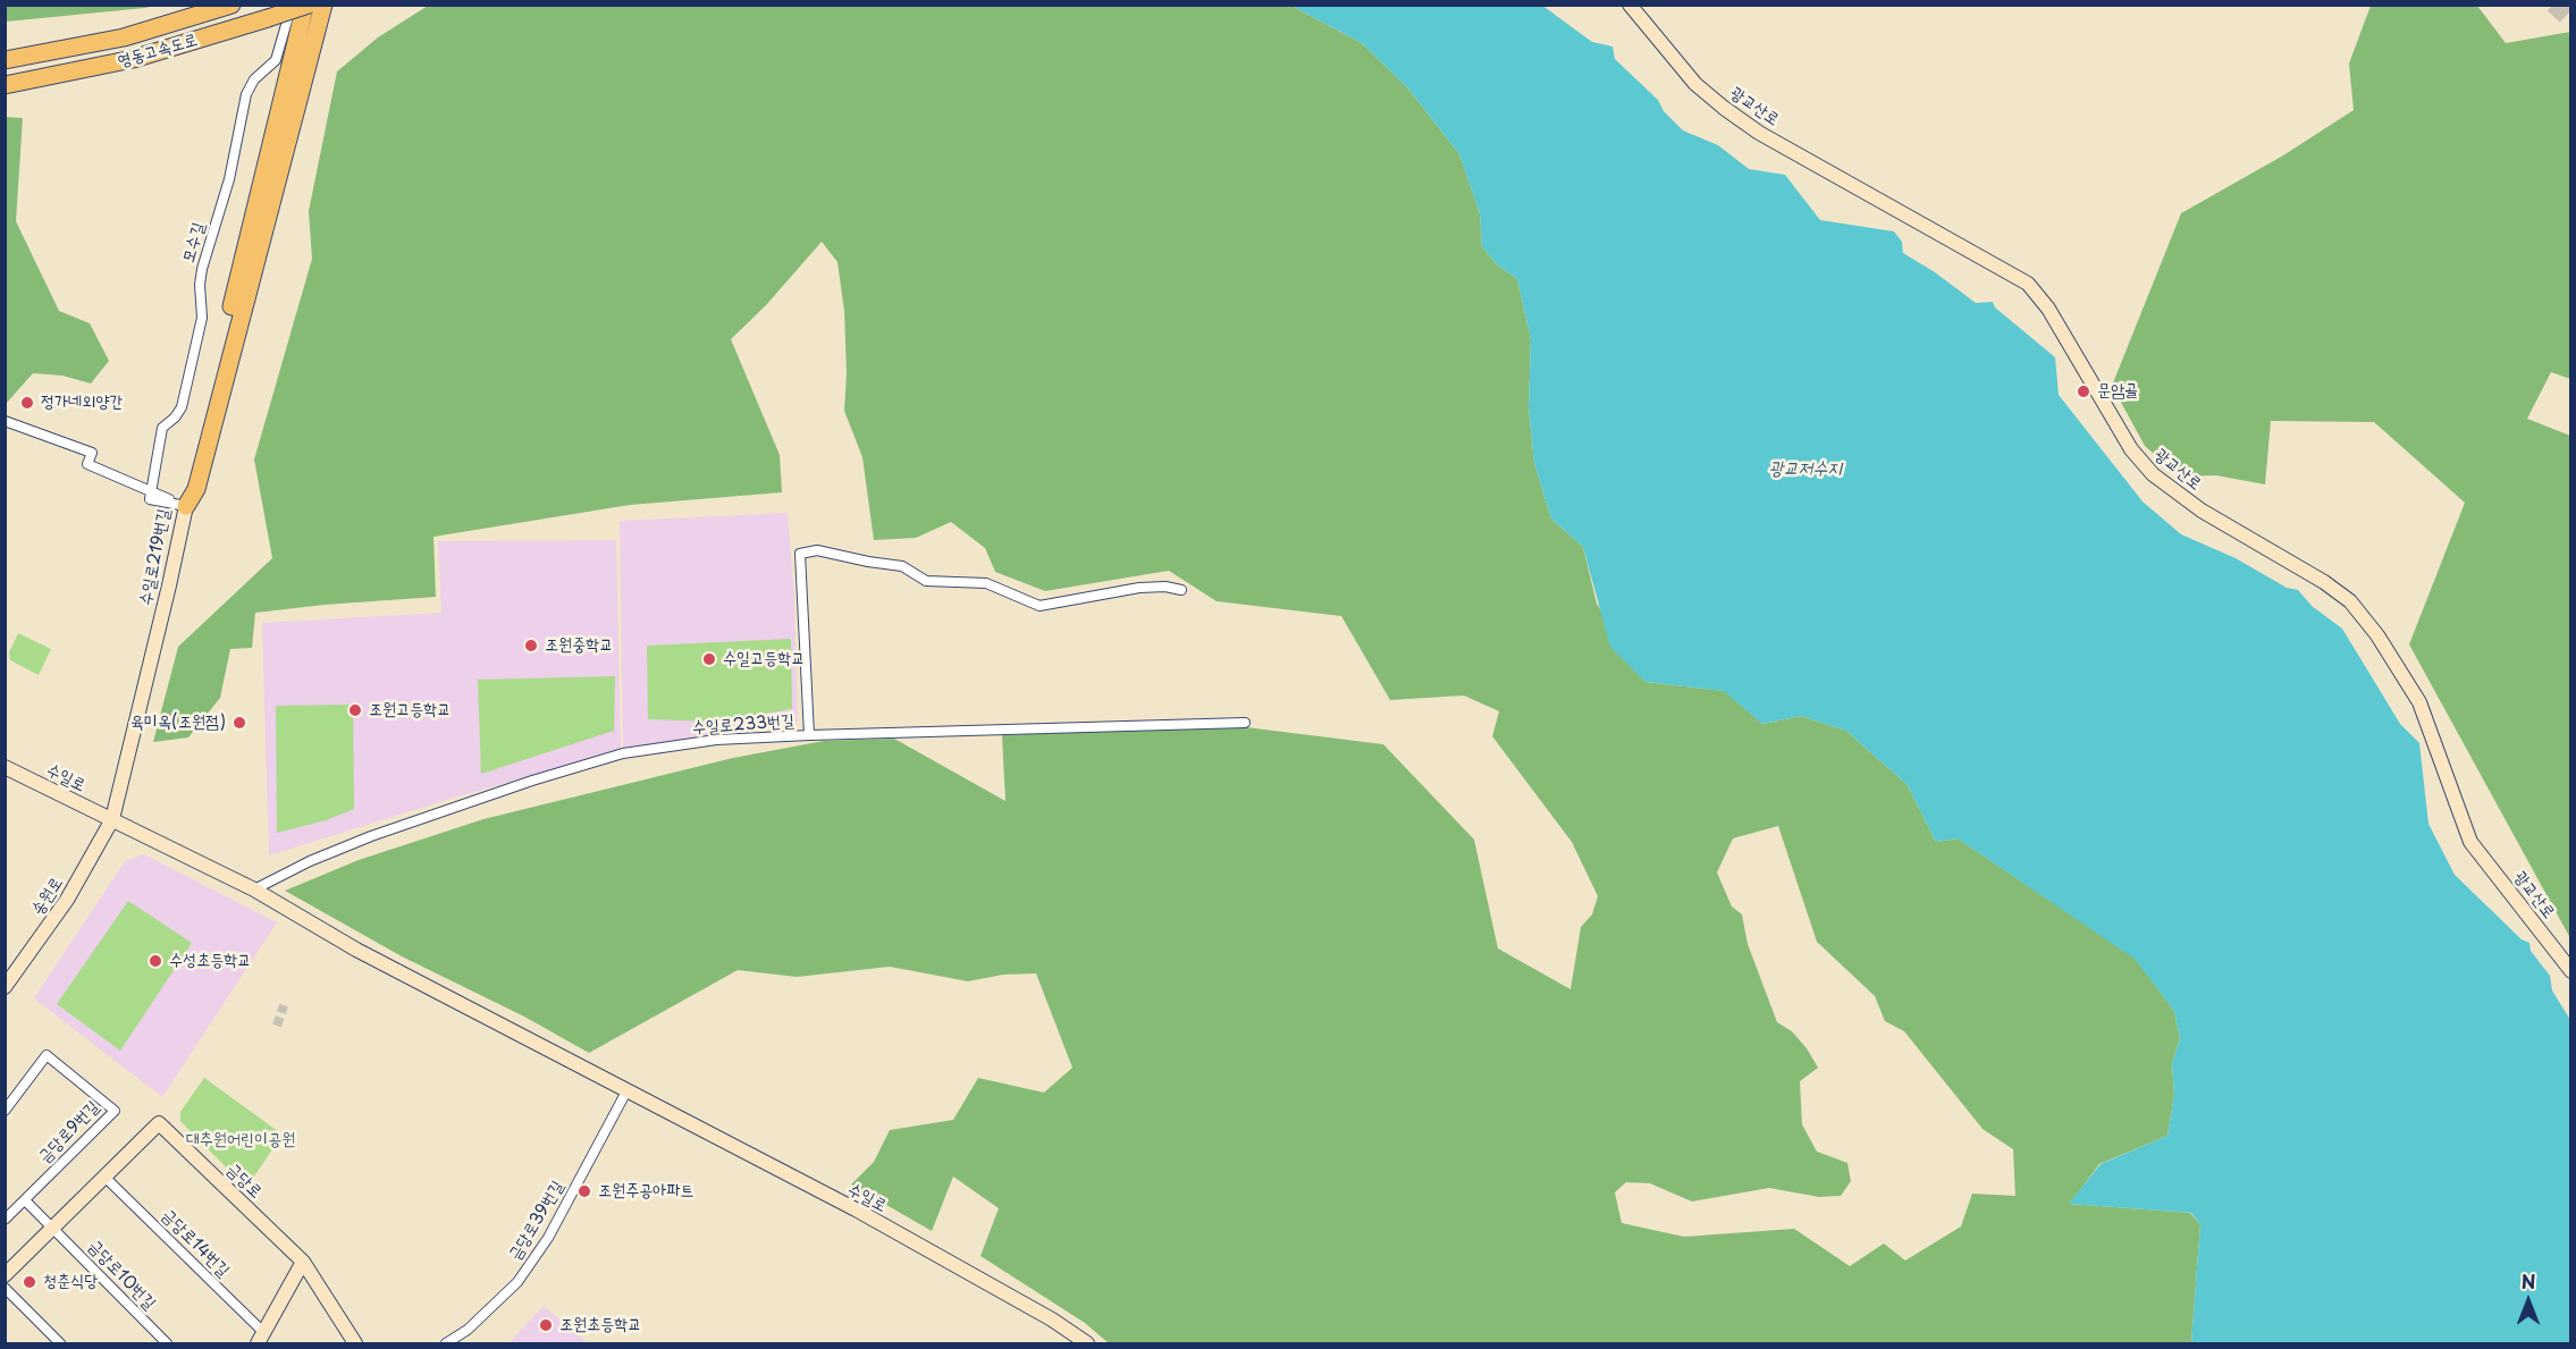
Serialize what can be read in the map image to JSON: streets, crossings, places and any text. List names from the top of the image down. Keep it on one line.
{"streets":{"highway":["영동고속도로"],"street":["광교산로","모수길","수일로219번길","수일로233번길","수일로","송원로","금당로9번길","금당로","금당로39번길","금당로14번길","금당로10번길"]},"crossings":[["모수길","수일로219번길"],["수일로219번길","수일로"],["수일로219번길","송원로"],["수일로233번길","수일로"],["수일로","송원로"],["수일로","금당로39번길"],["금당로","금당로14번길"],["금당로","금당로10번길"]],"water":["광교저수지"],"parks":["대추원어린이공원"],"places":["문암골","정가네외양간","조원중학교","수일고등학교","조원고등학교","육미옥(조원점)","수성초등학교","조원주공아파트","청춘식당","조원초등학교"],"north":"top"}
